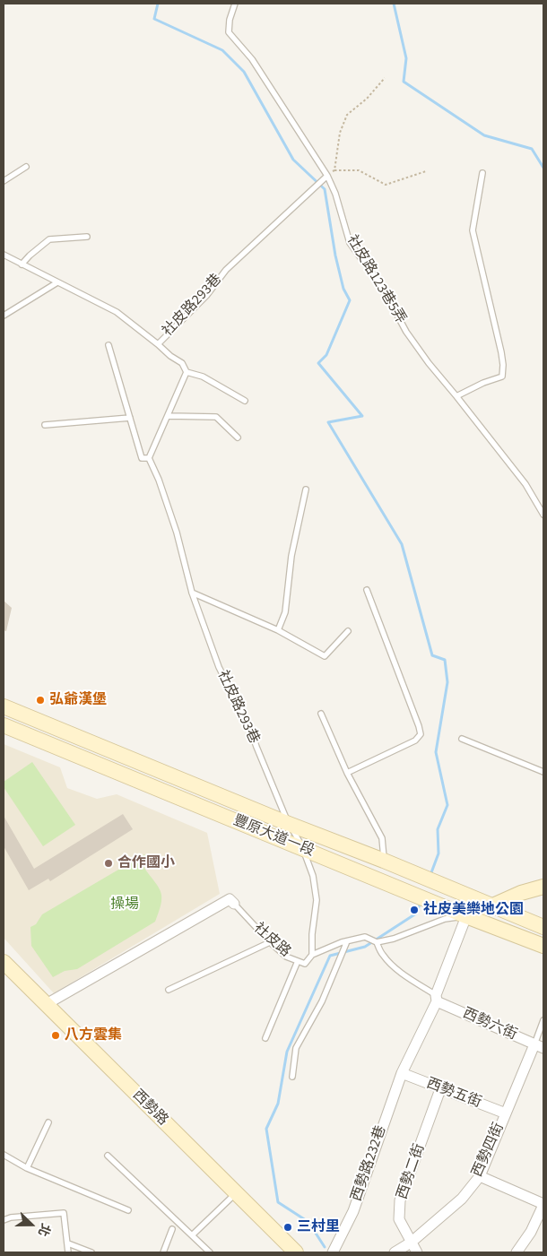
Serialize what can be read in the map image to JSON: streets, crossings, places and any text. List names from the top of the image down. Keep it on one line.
{"streets":{"street":["豐原大道一段","社皮路","西勢六街","西勢五街","西勢路","西勢四街","西勢路232巷","西勢二街"],"lane":["社皮路123巷5弄","社皮路293巷"]},"crossings":[["社皮路123巷5弄","社皮路293巷"],["社皮路293巷","豐原大道一段"],["社皮路293巷","社皮路"],["豐原大道一段","社皮路"],["豐原大道一段","西勢路232巷"],["社皮路","西勢路"],["社皮路","西勢路232巷"],["西勢六街","西勢四街"],["西勢六街","西勢路232巷"],["西勢五街","西勢四街"],["西勢五街","西勢路232巷"],["西勢五街","西勢二街"],["西勢四街","西勢二街"]],"parks":["操場"],"places":["弘爺漢堡","合作國小","社皮美樂地公園","八方雲集","三村里"],"north":"right"}
